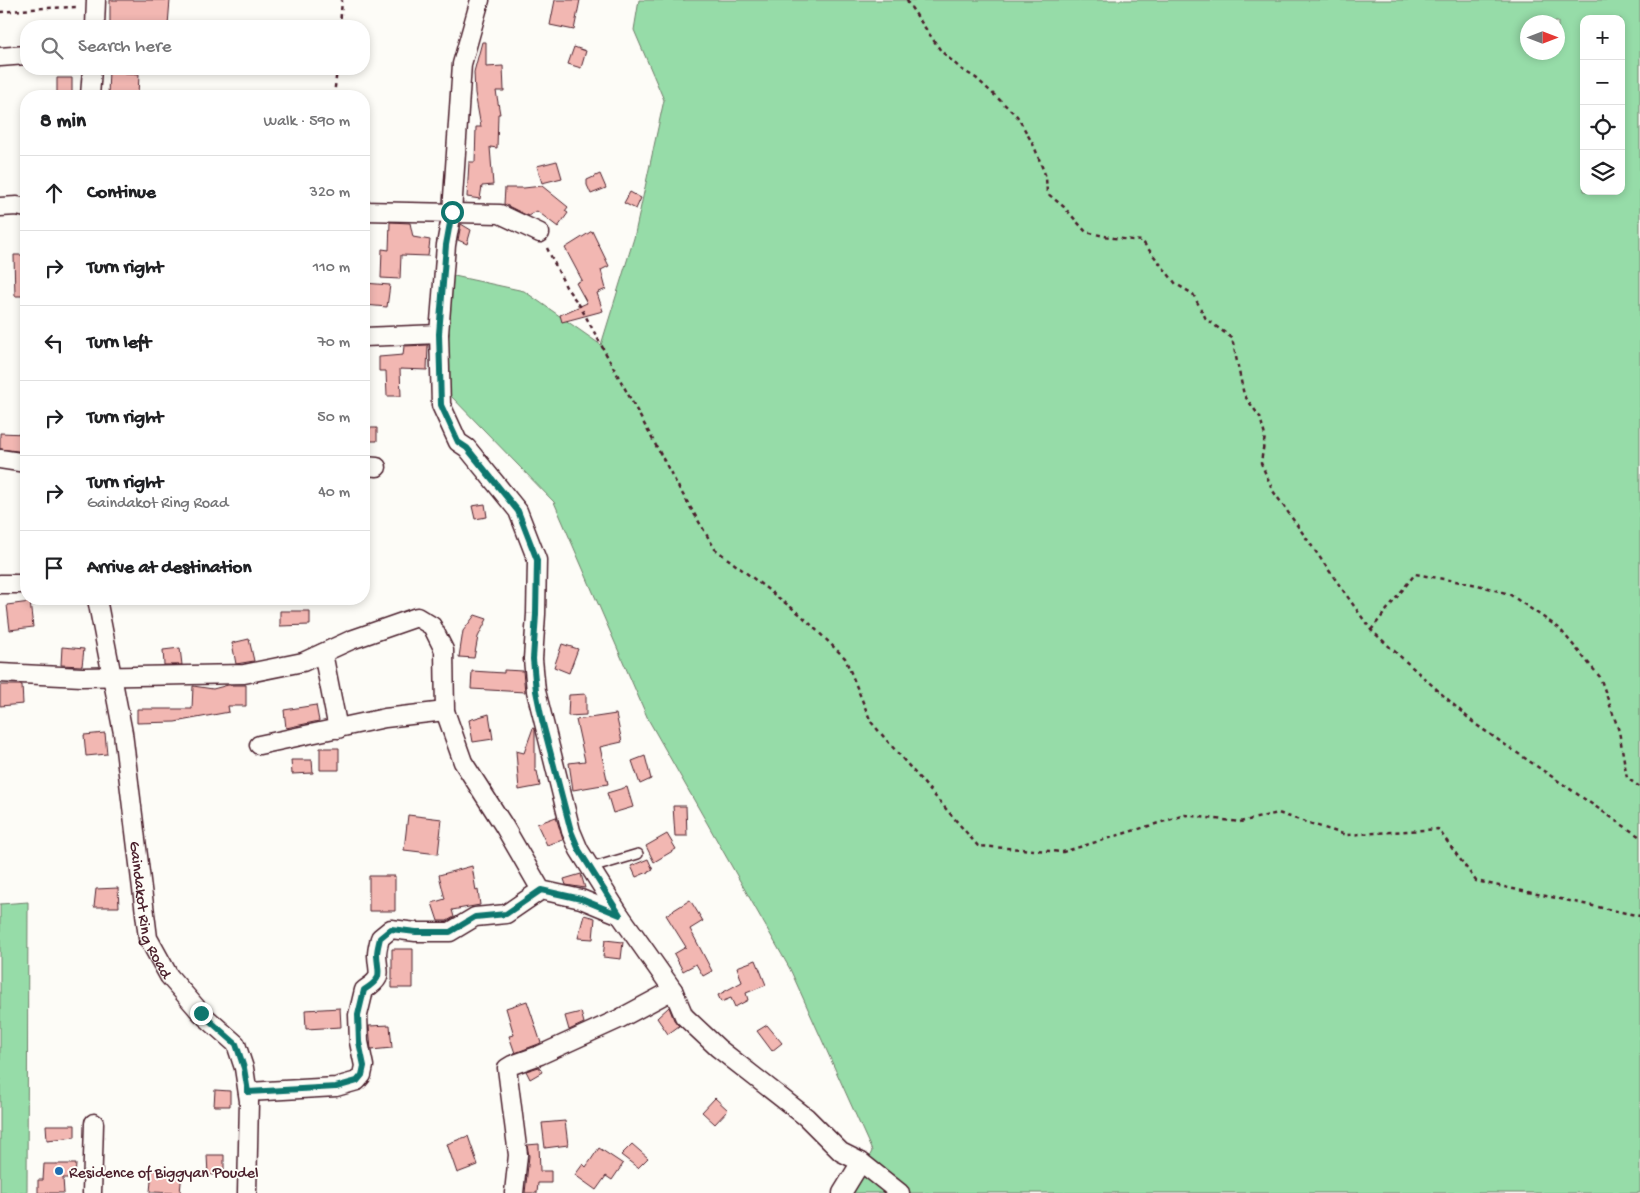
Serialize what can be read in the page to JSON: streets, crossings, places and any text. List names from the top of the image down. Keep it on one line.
{"streets":{"street":["Gaindakot Ring Road"]},"places":["Residence of Biggyan Poudel"],"north":"right","page":{"map_buttons":["+","−"],"search":"Search here","heading":["8 min","Walk · 590 m"],"list":[["Continue","320 m"],["Turn right","110 m"],["Turn left","70 m"],["Turn right","50 m"],["Turn right","Gaindakot Ring Road","40 m"],"Arrive at destination"]}}
